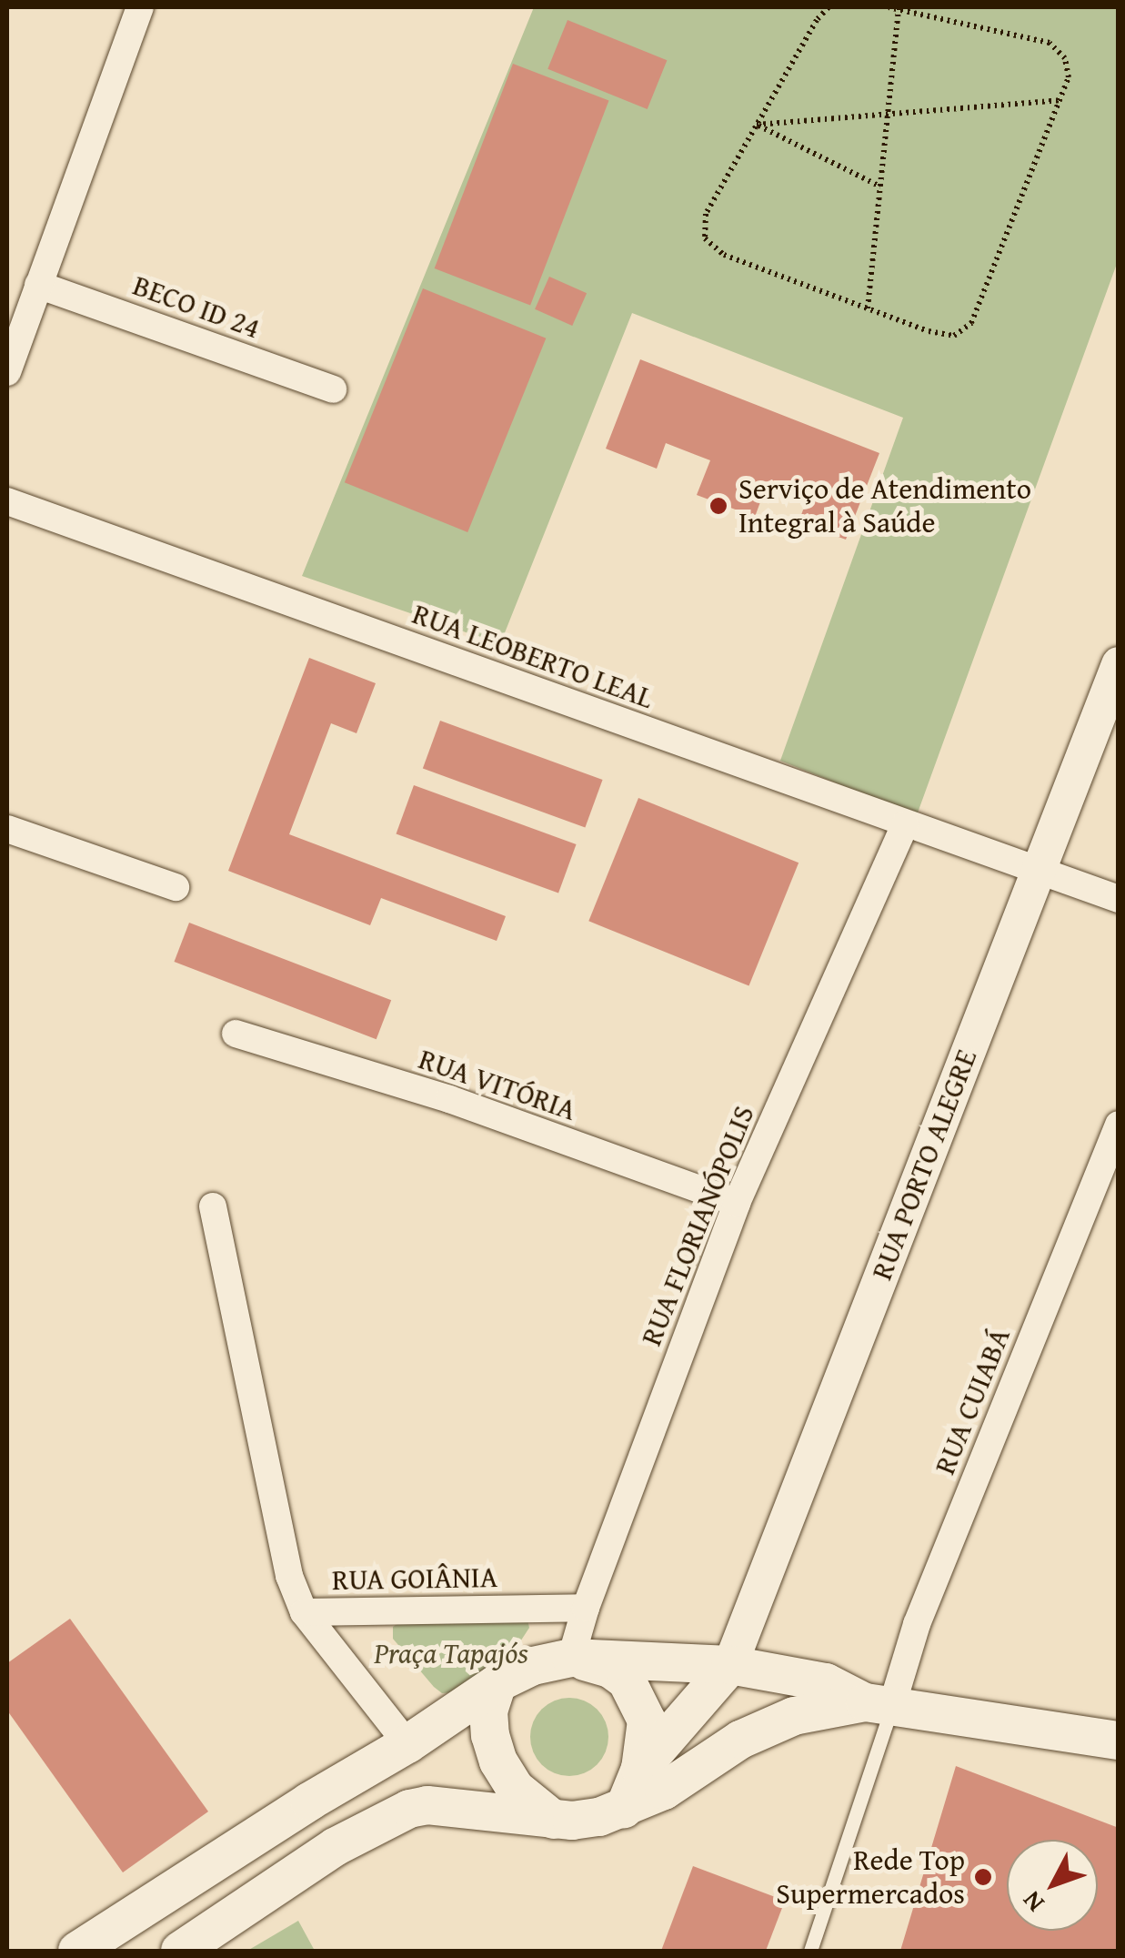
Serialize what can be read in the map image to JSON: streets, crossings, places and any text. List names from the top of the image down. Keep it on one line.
{"streets":{"street":["BECO ID 24","RUA LEOBERTO LEAL","RUA VITÓRIA","RUA PORTO ALEGRE","RUA FLORIANÓPOLIS","RUA CUIABÁ","RUA GOIÂNIA"]},"crossings":[["RUA LEOBERTO LEAL","RUA PORTO ALEGRE"],["RUA LEOBERTO LEAL","RUA FLORIANÓPOLIS"],["RUA VITÓRIA","RUA FLORIANÓPOLIS"],["RUA FLORIANÓPOLIS","RUA GOIÂNIA"]],"parks":["Praça Tapajós"],"places":["Serviço de Atendimento Integral à Saúde","Rede Top Supermercados"],"north":"bottom left"}
